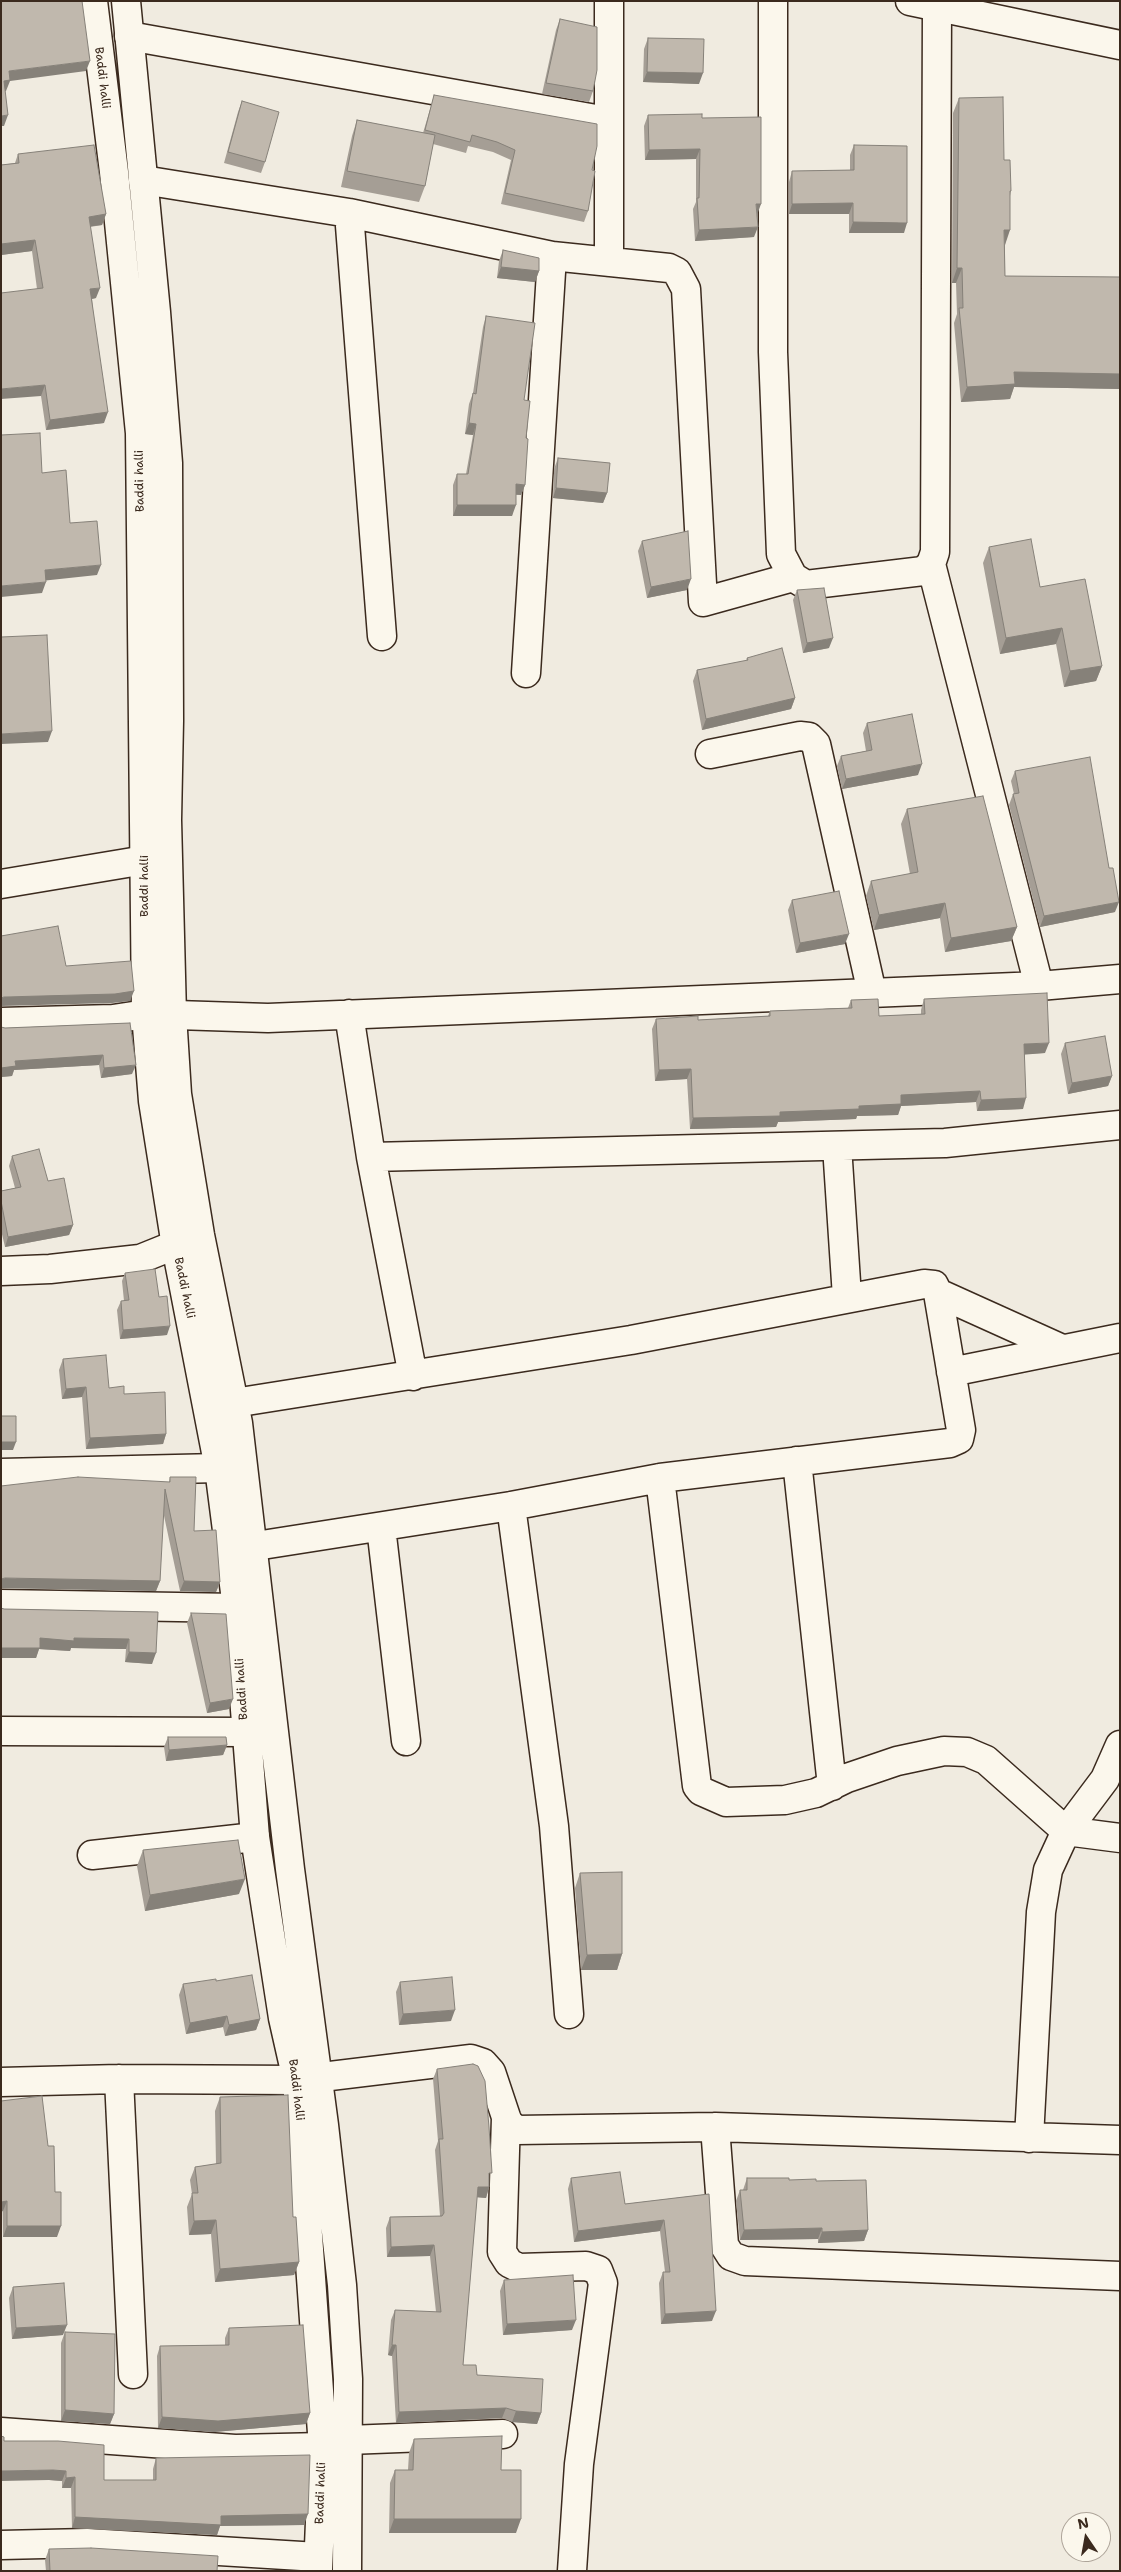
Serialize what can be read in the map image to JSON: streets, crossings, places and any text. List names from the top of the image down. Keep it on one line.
{"streets":{"street":["Baddi halli"]},"north":"top"}
